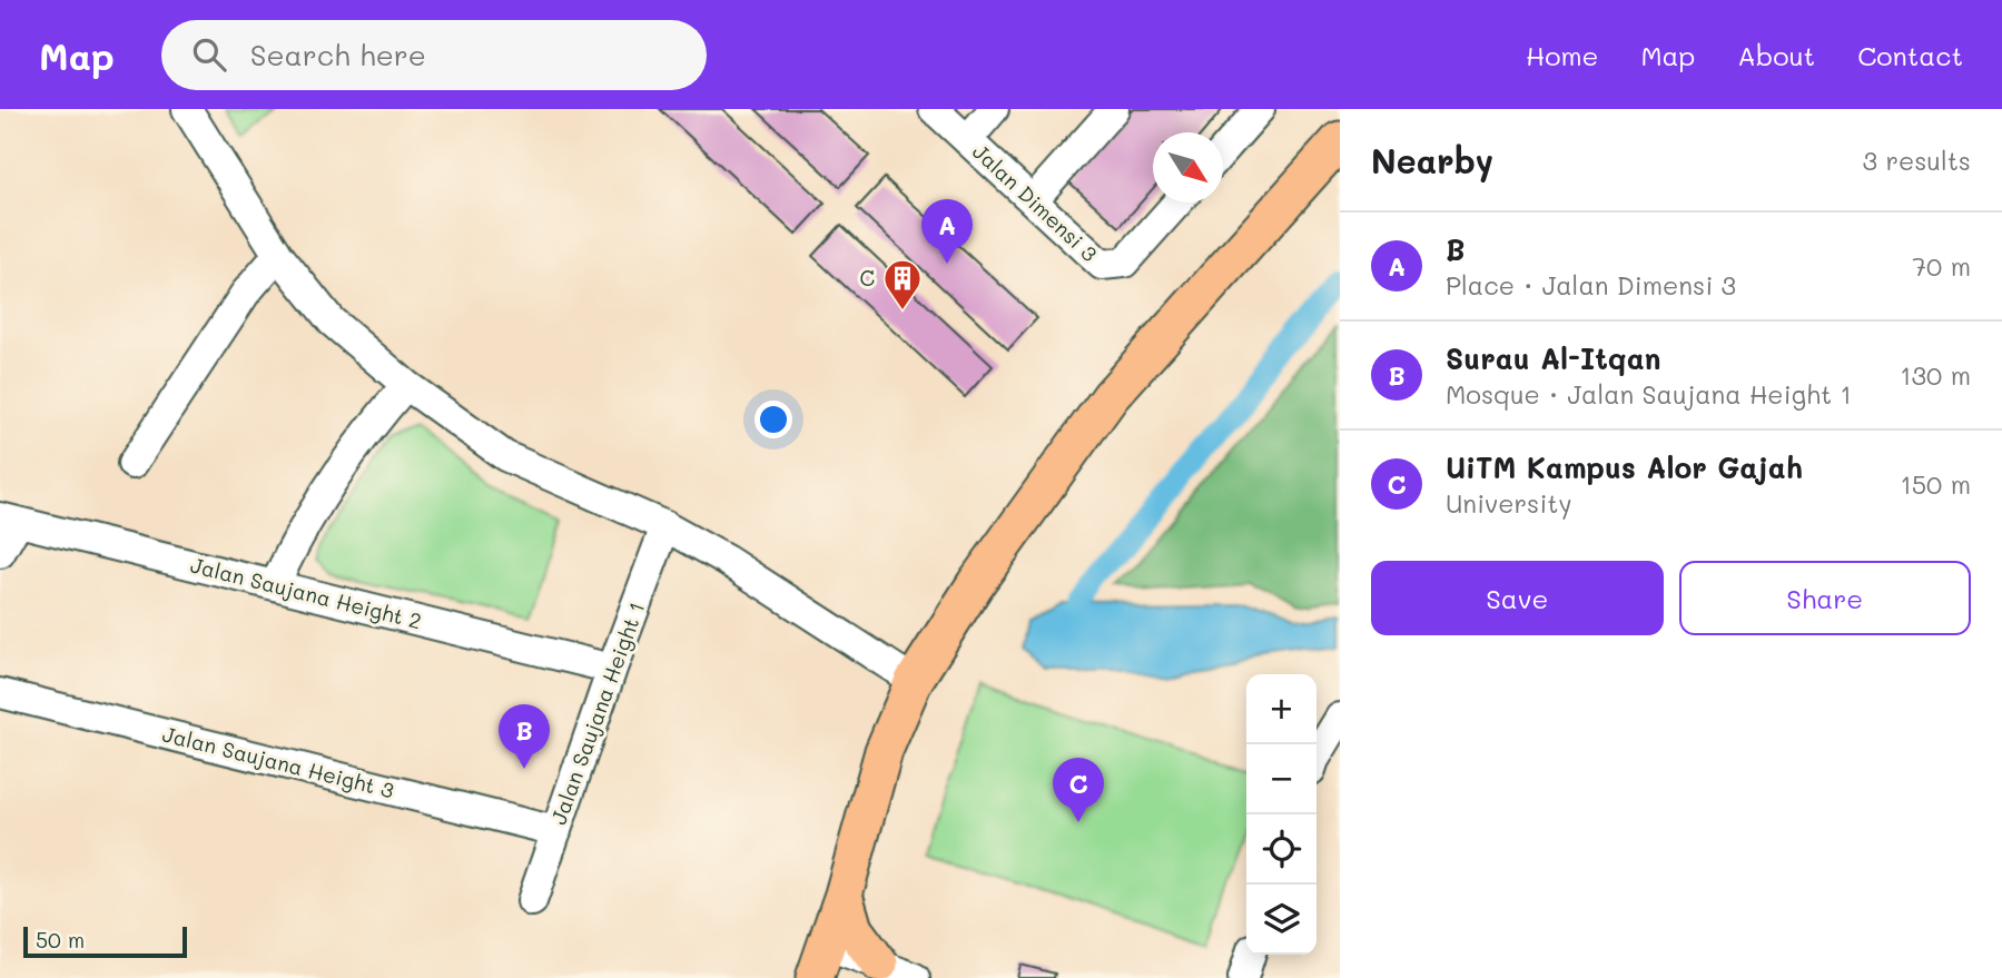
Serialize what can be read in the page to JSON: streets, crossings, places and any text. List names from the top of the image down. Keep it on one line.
{"streets":{"street":["Jalan Dimensi 3","Jalan Saujana Height 2","Jalan Saujana Height 1","Jalan Saujana Height 3"]},"crossings":[["Jalan Saujana Height 2","Jalan Saujana Height 1"],["Jalan Saujana Height 1","Jalan Saujana Height 3"]],"places":{"building":["C"]},"scale_bar":"50 m","north":"bottom right","page":{"header":"Map","search":"Search here","nav":["Home","Map","About","Contact"],"heading":["Nearby","3 results"],"pins":["A","B","C"],"list":[{"mark":"A","name":"B","note":"Place · Jalan Dimensi 3","value":"70 m"},{"mark":"B","name":"Surau Al-Itqan","note":"Mosque · Jalan Saujana Height 1","value":"130 m"},{"mark":"C","name":"UiTM Kampus Alor Gajah","note":"University","value":"150 m"}],"buttons":["Save","Share"],"map_buttons":["+","−"],"scale":"50 m"}}
